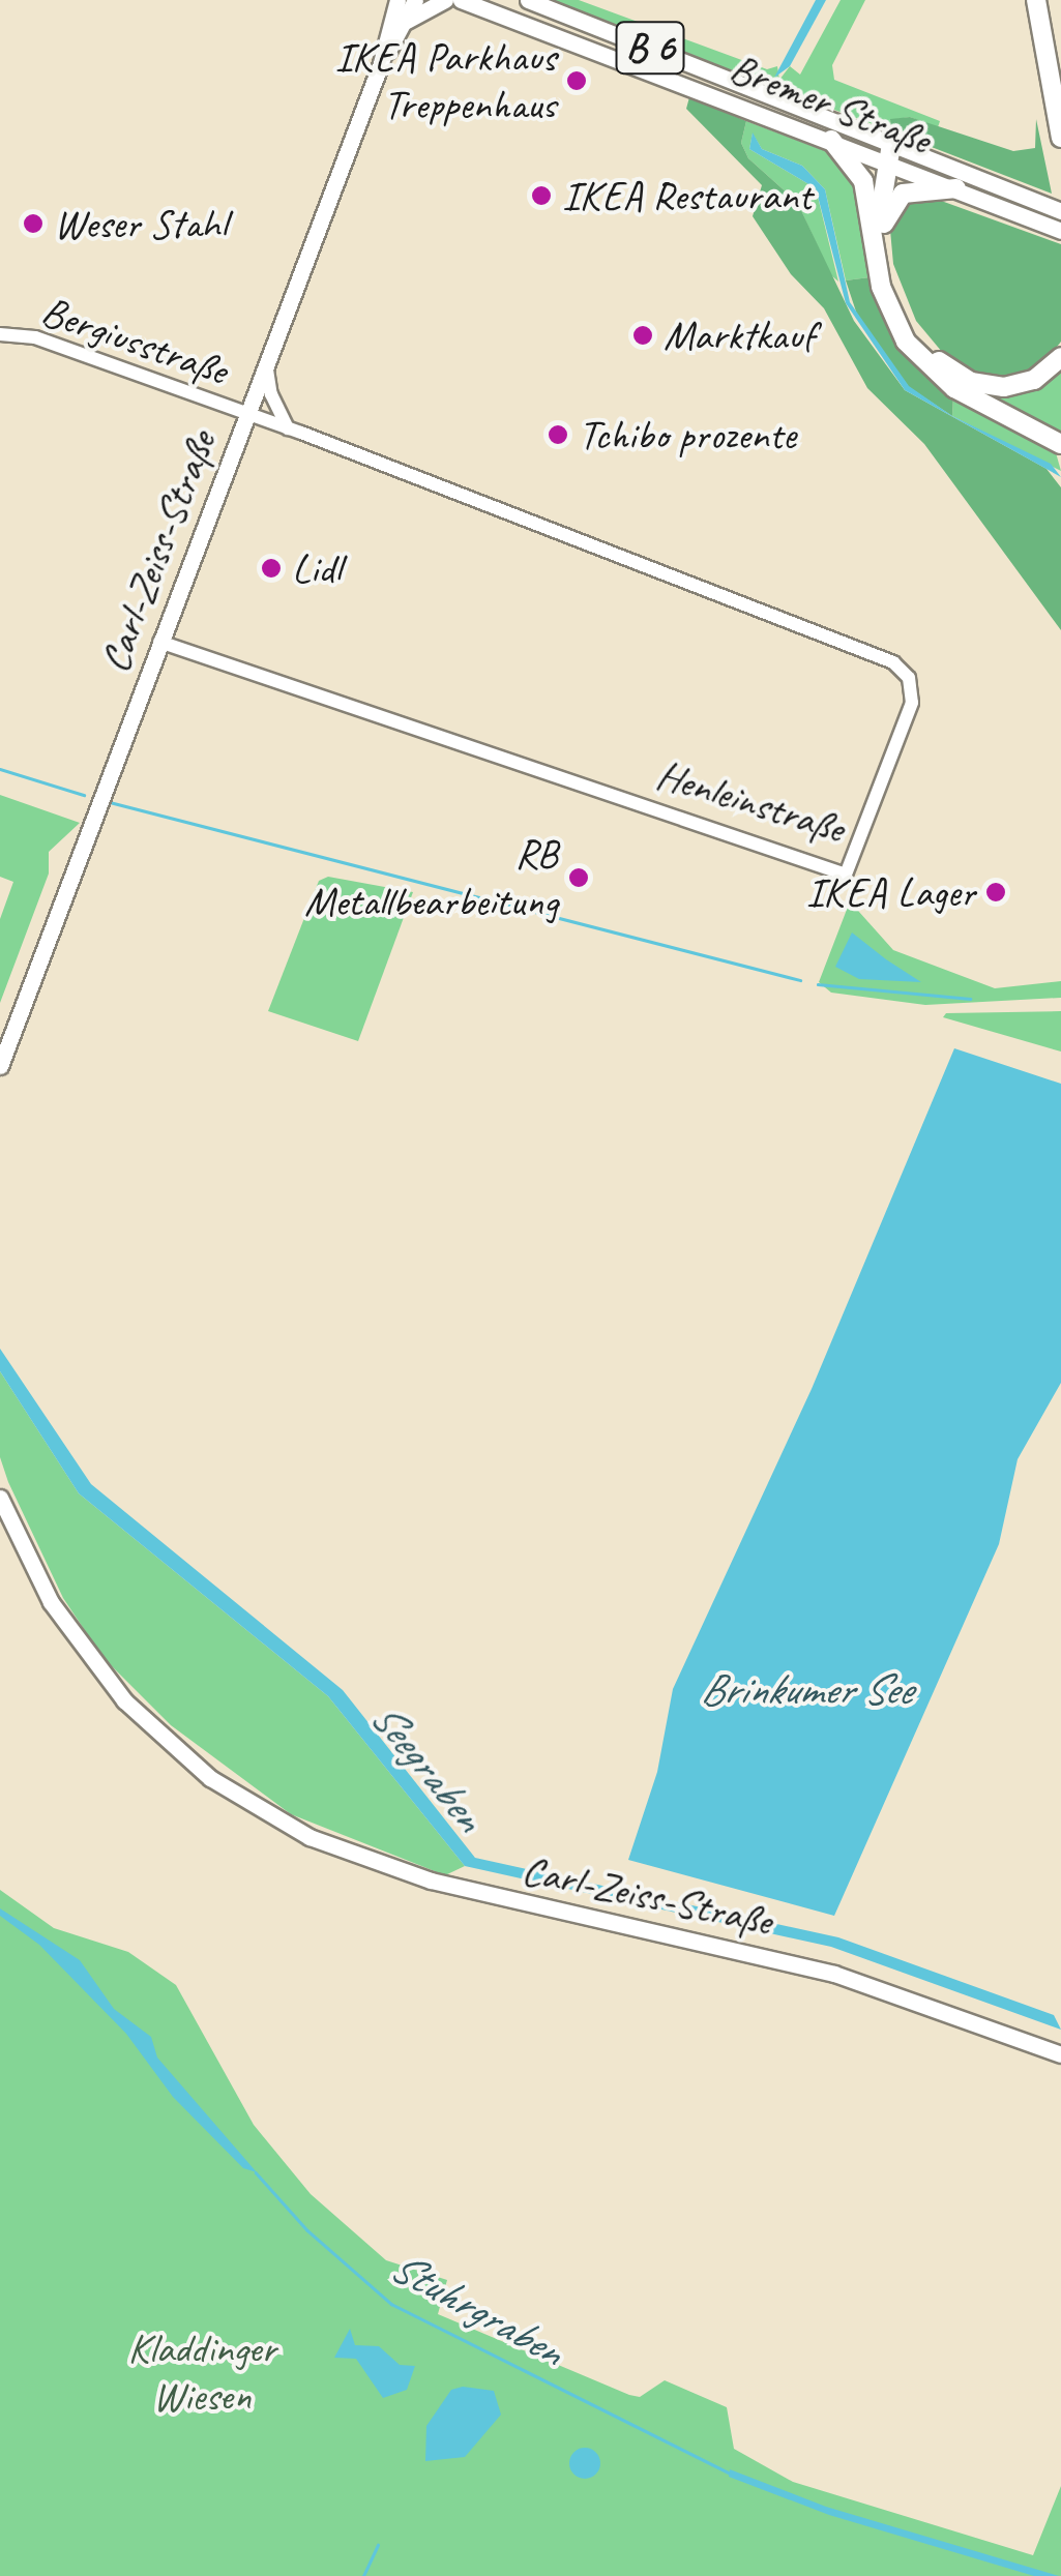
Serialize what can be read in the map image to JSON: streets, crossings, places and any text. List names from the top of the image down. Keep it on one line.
{"streets":{"main road":["B 6","Bremer Straße","Carl-Zeiss-Straße"],"street":["Bergiusstraße","Henleinstraße"]},"crossings":[["Bergiusstraße","Carl-Zeiss-Straße"],["Bergiusstraße","Henleinstraße"],["Carl-Zeiss-Straße","Henleinstraße"]],"water":["Brinkumer See","Seegraben","Stuhrgraben"],"parks":["Kladdinger Wiesen"],"places":["IKEA Parkhaus Treppenhaus","IKEA Restaurant","Weser Stahl","Marktkauf","Tchibo prozente","Lidl","RB Metallbearbeitung","IKEA Lager"]}
